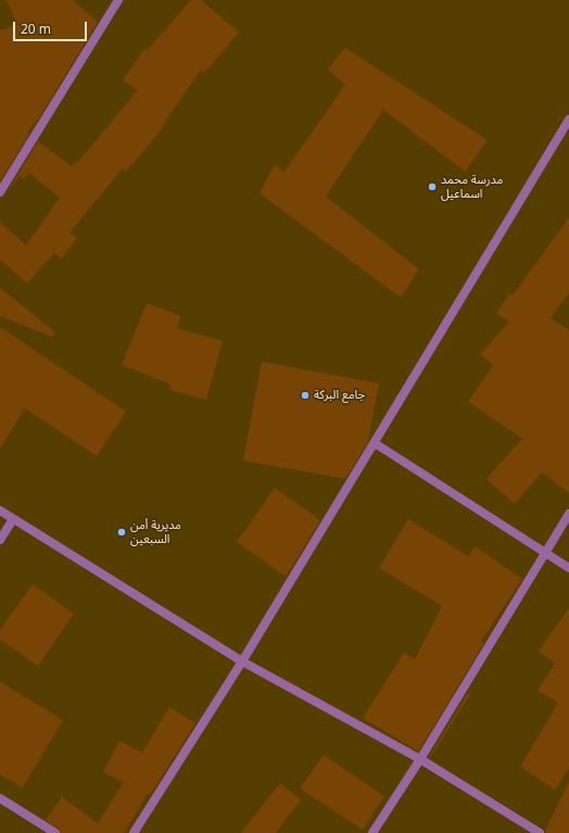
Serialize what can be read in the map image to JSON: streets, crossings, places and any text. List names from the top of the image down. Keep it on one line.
{"places":["مدرسة محمد اسماعيل","جامع البركة","مديرية أمن السبعين"],"scale_bar":"20 m"}
